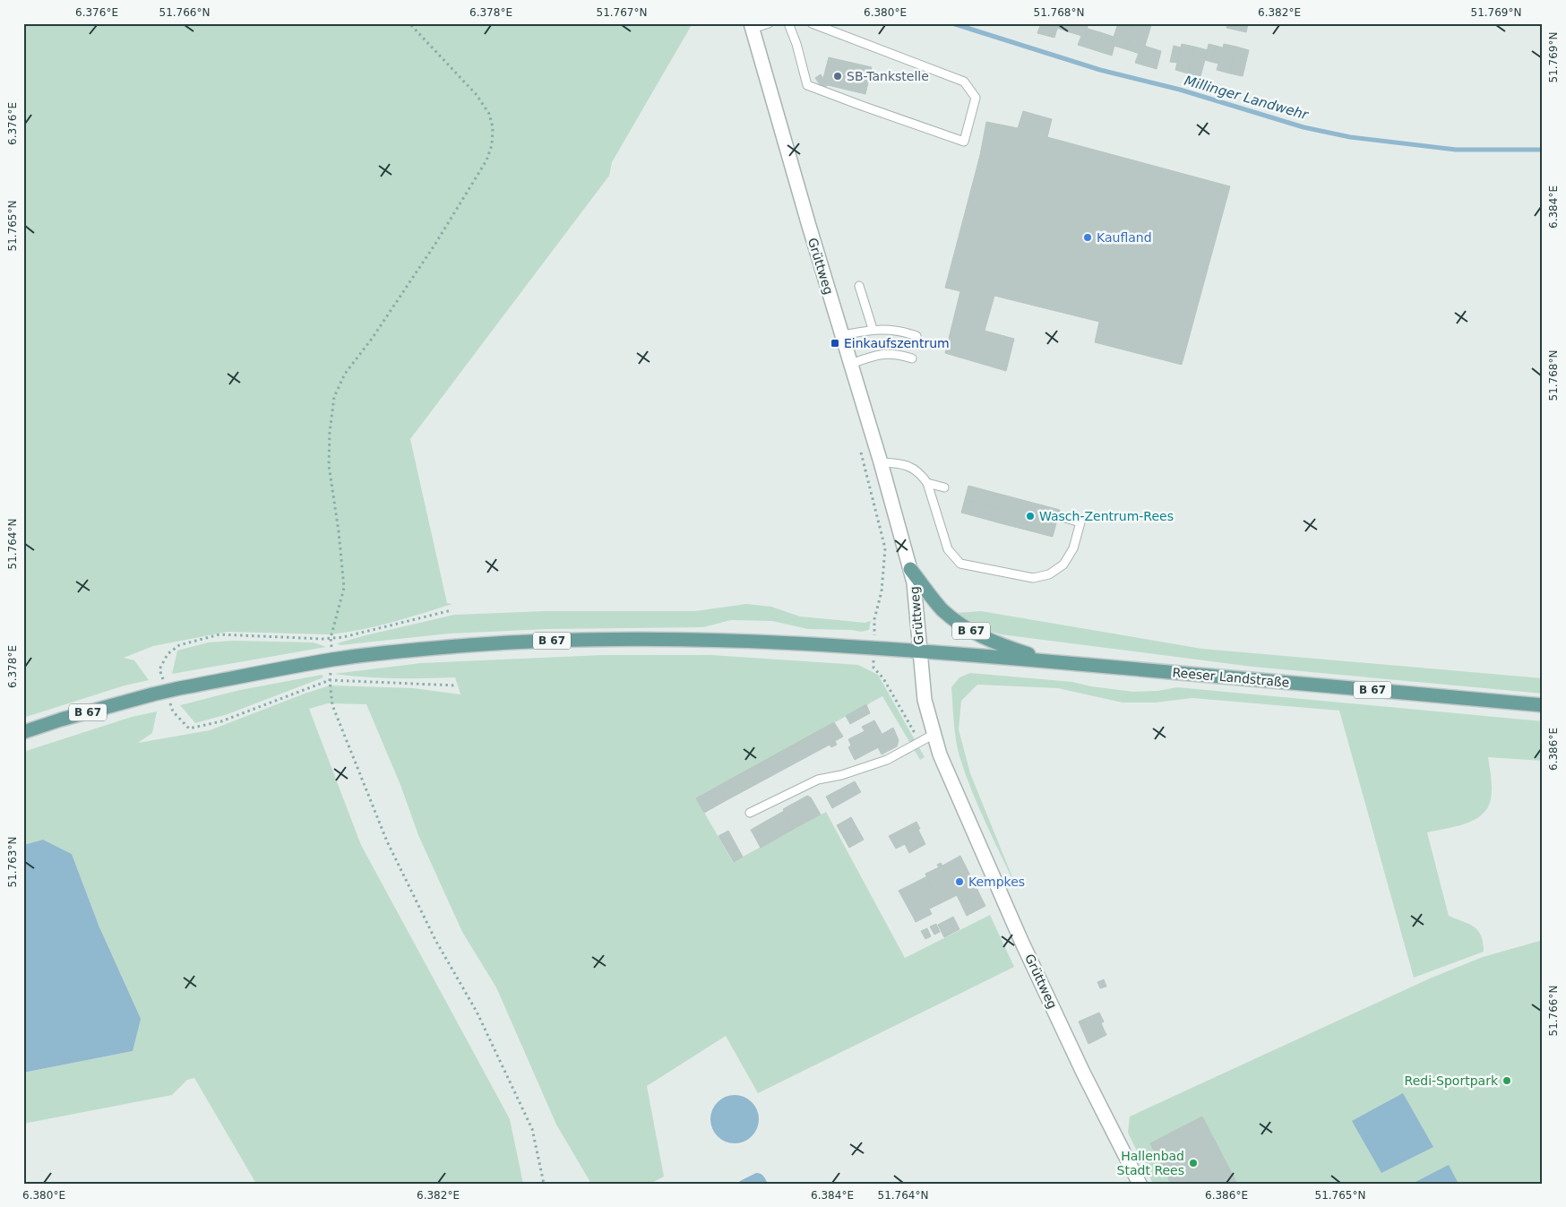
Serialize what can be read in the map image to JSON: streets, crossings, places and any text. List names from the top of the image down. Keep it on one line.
{"streets":{"main road":["B 67","Reeser Landstraße"],"street":["Grüttweg"]},"crossings":[["Grüttweg","B 67"],["Grüttweg","Reeser Landstraße"],["B 67","Reeser Landstraße"]],"water":["Millinger Landwehr"],"places":{"other":["SB-Tankstelle","Kaufland","Wasch-Zentrum-Rees","Kempkes","Redi-Sportpark","Hallenbad Stadt Rees"],"transit":["Einkaufszentrum"]},"coordinates":["6.376°E","51.766°N","6.378°E","51.767°N","6.380°E","51.768°N","6.382°E","51.769°N","6.384°E","51.765°N","51.764°N","6.386°E","51.763°N"]}
